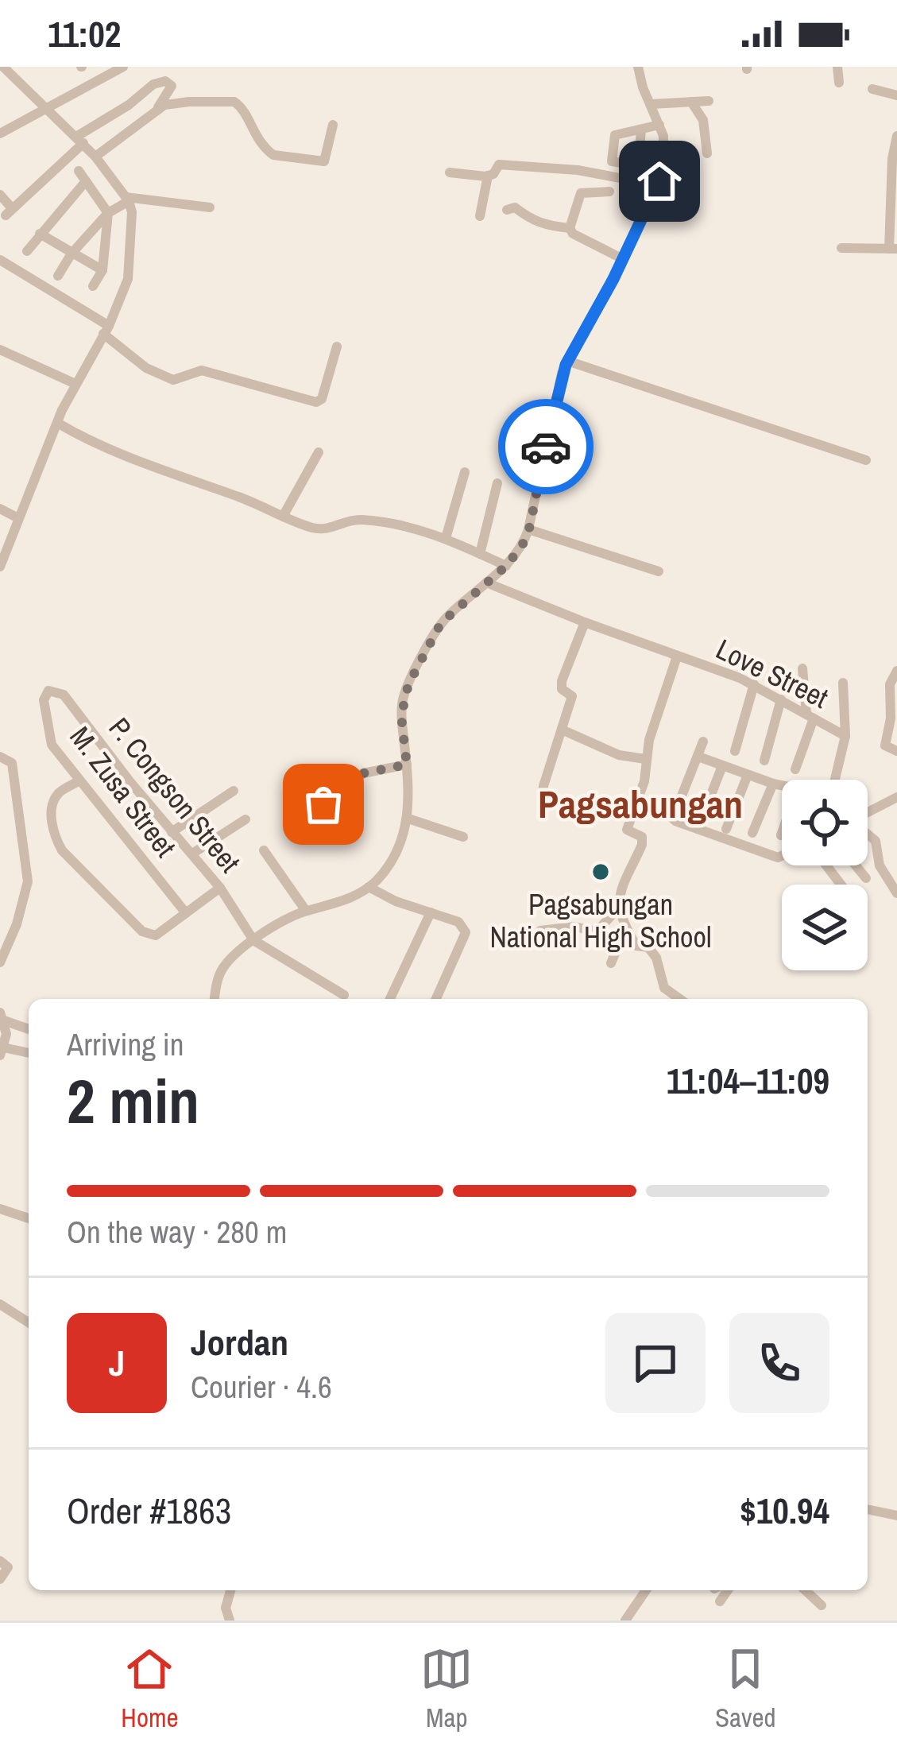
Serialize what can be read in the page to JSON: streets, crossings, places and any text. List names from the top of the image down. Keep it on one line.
{"streets":{"street":["Love Street","M. Zusa Street","P. Congson Street"]},"crossings":[["M. Zusa Street","P. Congson Street"]],"districts":["Pagsabungan"],"places":["Pagsabungan National High School"],"page":{"status":"11:02","heading":["2 min","Arriving in","11:04–11:09"],"panel":["Jordan","Courier · 4.6","Order #1863","$10.94"],"bar":"On the way · 280 m","round":"J","tabs":["Home","Map","Saved"]}}
